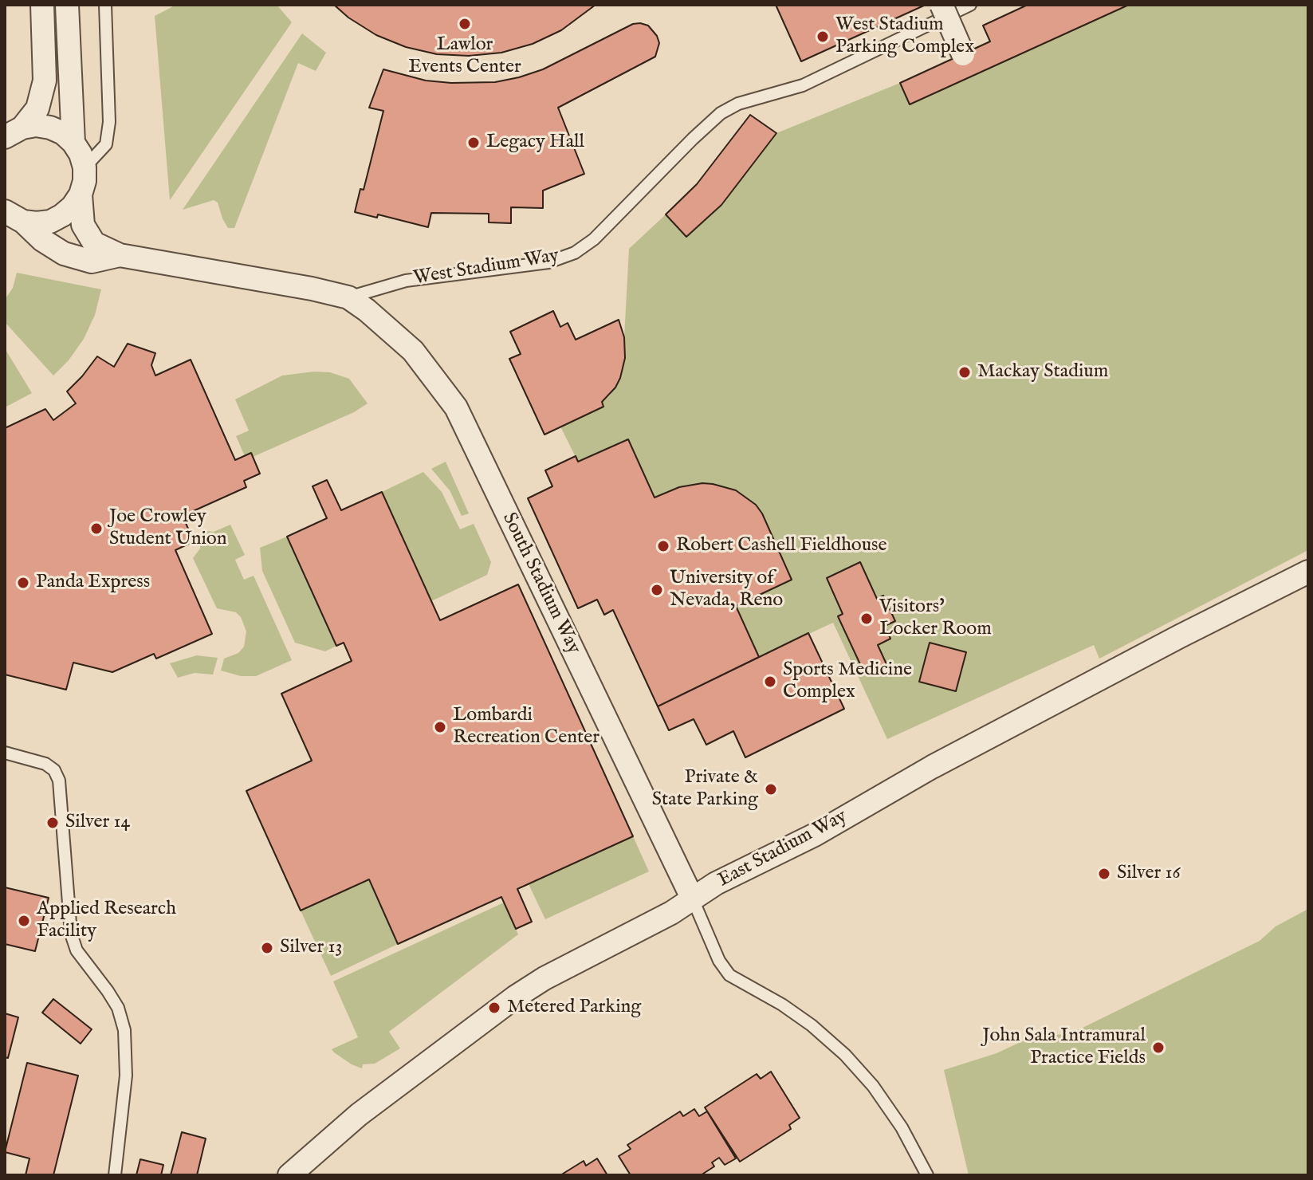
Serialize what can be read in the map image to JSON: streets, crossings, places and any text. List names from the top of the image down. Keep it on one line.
{"streets":{"street":["West Stadium Way","South Stadium Way","East Stadium Way"]},"crossings":[["West Stadium Way","South Stadium Way"],["South Stadium Way","East Stadium Way"]],"places":["Lawlor Events Center","West Stadium Parking Complex","Legacy Hall","Mackay Stadium","Joe Crowley Student Union","Robert Cashell Fieldhouse","Panda Express","University of Nevada, Reno","Visitors' Locker Room","Sports Medicine Complex","Lombardi Recreation Center","Private & State Parking","Silver 14","Silver 16","Applied Research Facility","Silver 13","Metered Parking","John Sala Intramural Practice Fields"]}
